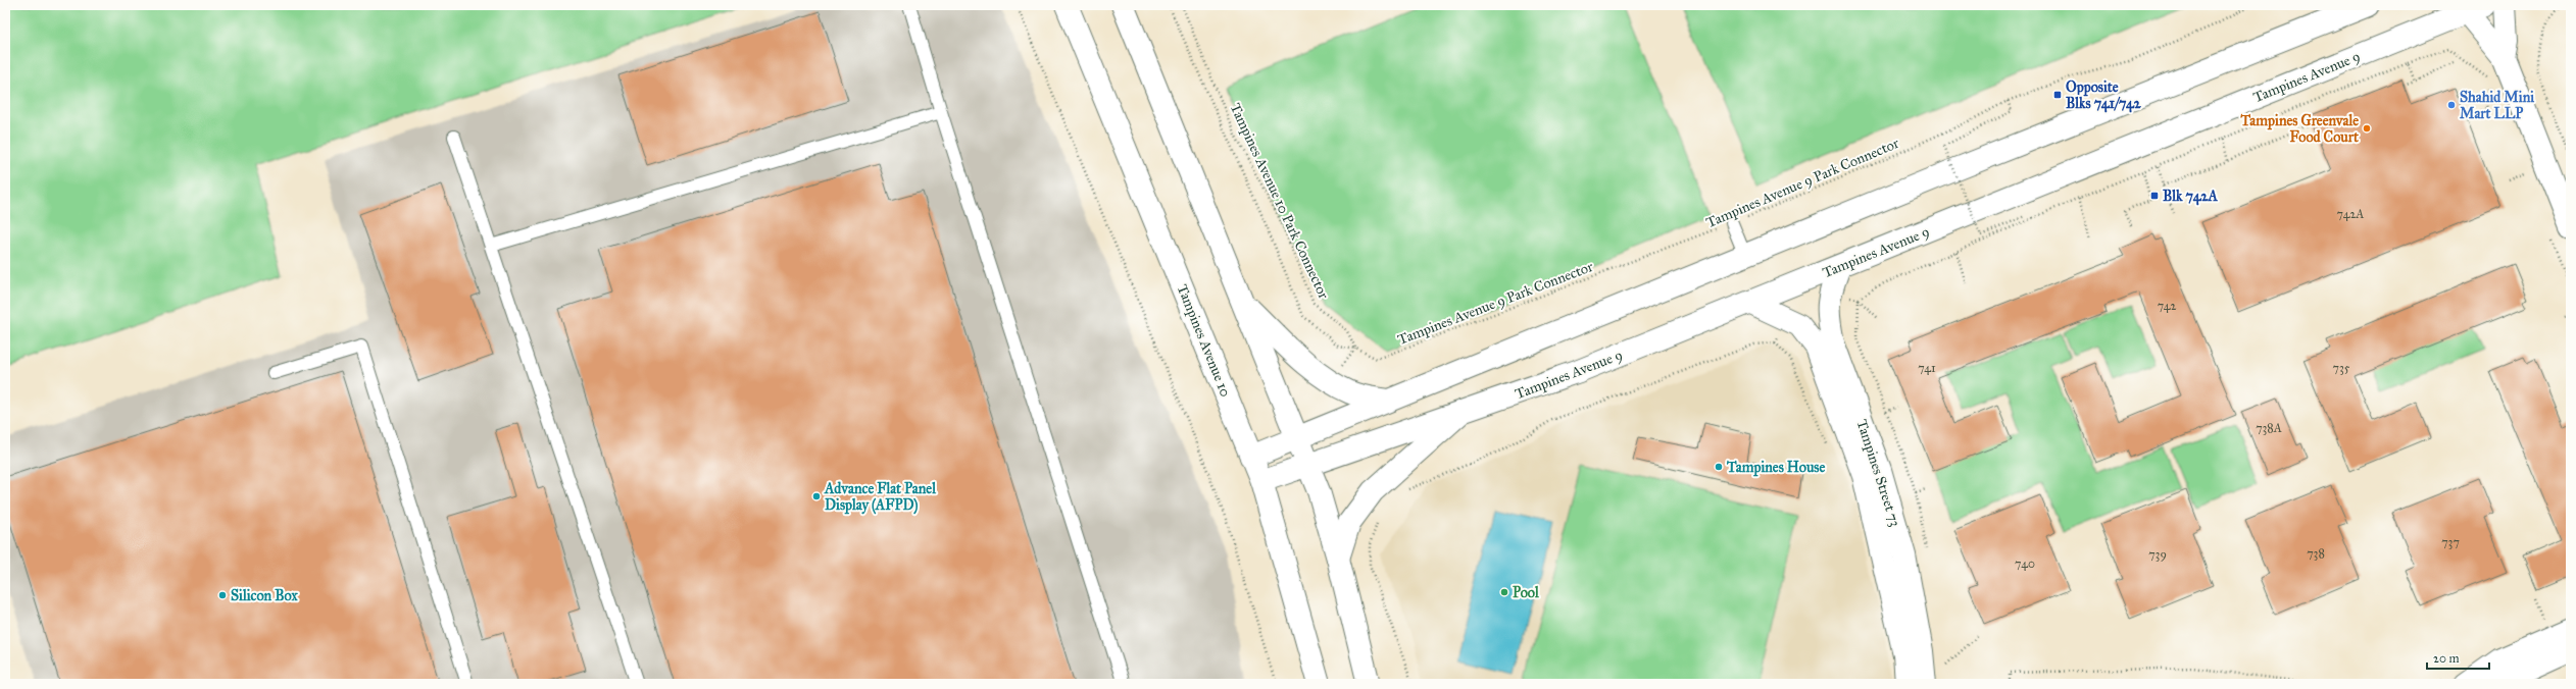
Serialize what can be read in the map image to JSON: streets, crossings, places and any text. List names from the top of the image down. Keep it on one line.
{"streets":{"main road":["Tampines Avenue 9","Tampines Avenue 10","Tampines Street 73"],"path":["Tampines Avenue 9 Park Connector","Tampines Avenue 10 Park Connector"]},"crossings":[["Tampines Avenue 9","Tampines Avenue 10"],["Tampines Avenue 9","Tampines Street 73"],["Tampines Avenue 9 Park Connector","Tampines Avenue 10 Park Connector"]],"places":{"transit":["Opposite Blks 741/742","Blk 742A"],"other":["Shahid Mini Mart LLP","Tampines Greenvale Food Court","Tampines House","Advance Flat Panel Display (AFPD)","Pool","Silicon Box"]},"house_numbers":["742A","742","741","735","738A","737","738","739","740"],"scale_bar":"20 m"}
